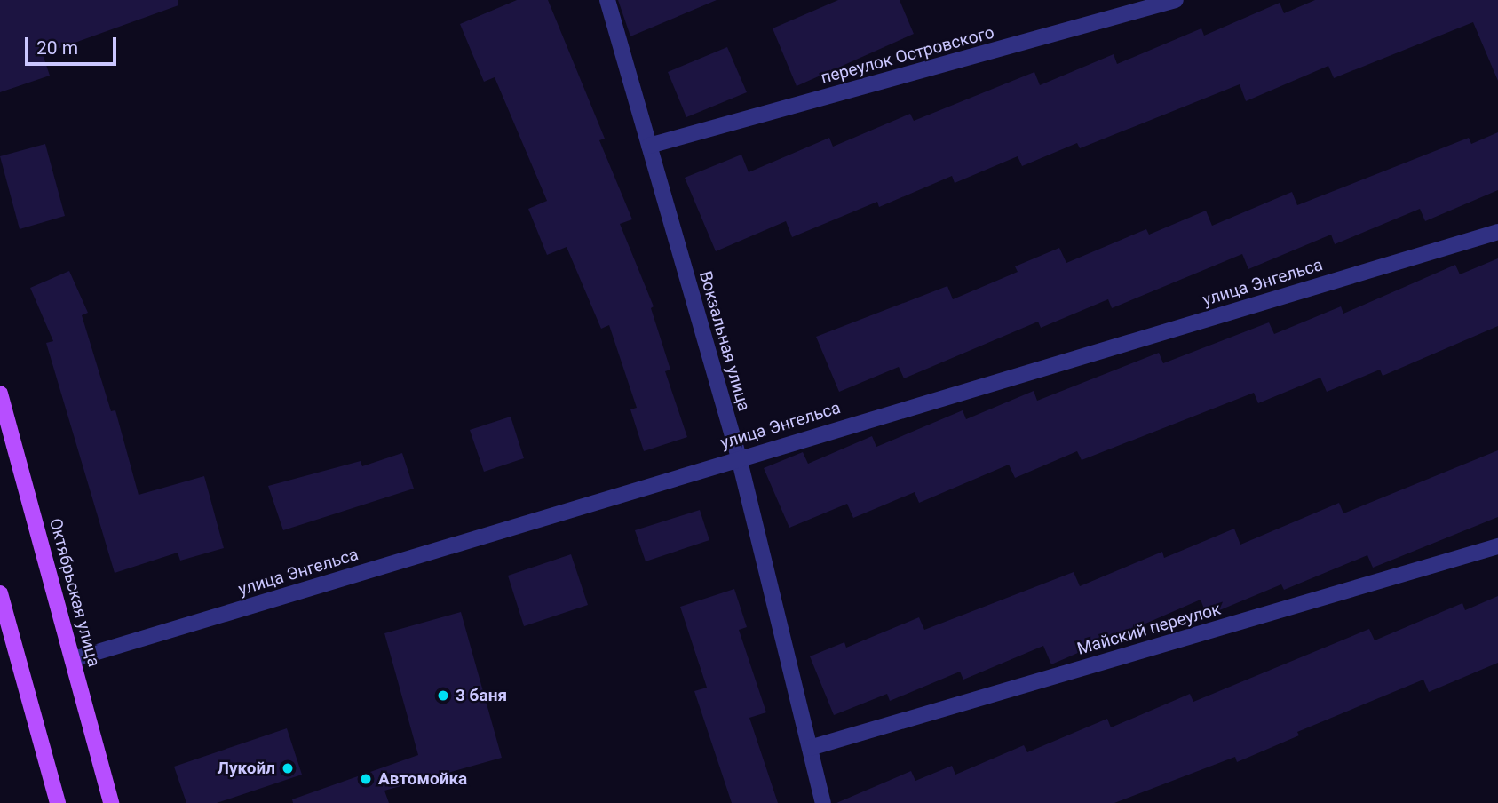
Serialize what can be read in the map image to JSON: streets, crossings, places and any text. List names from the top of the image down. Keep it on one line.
{"streets":{"main road":["Октябрьская улица"],"street":["переулок Островского","улица Энгельса","Вокзальная улица","Майский переулок"]},"crossings":[["переулок Островского","Вокзальная улица"],["улица Энгельса","Вокзальная улица"],["улица Энгельса","Октябрьская улица"],["Вокзальная улица","Майский переулок"]],"places":["3 баня","Лукойл","Автомойка"],"scale_bar":"20 m"}
